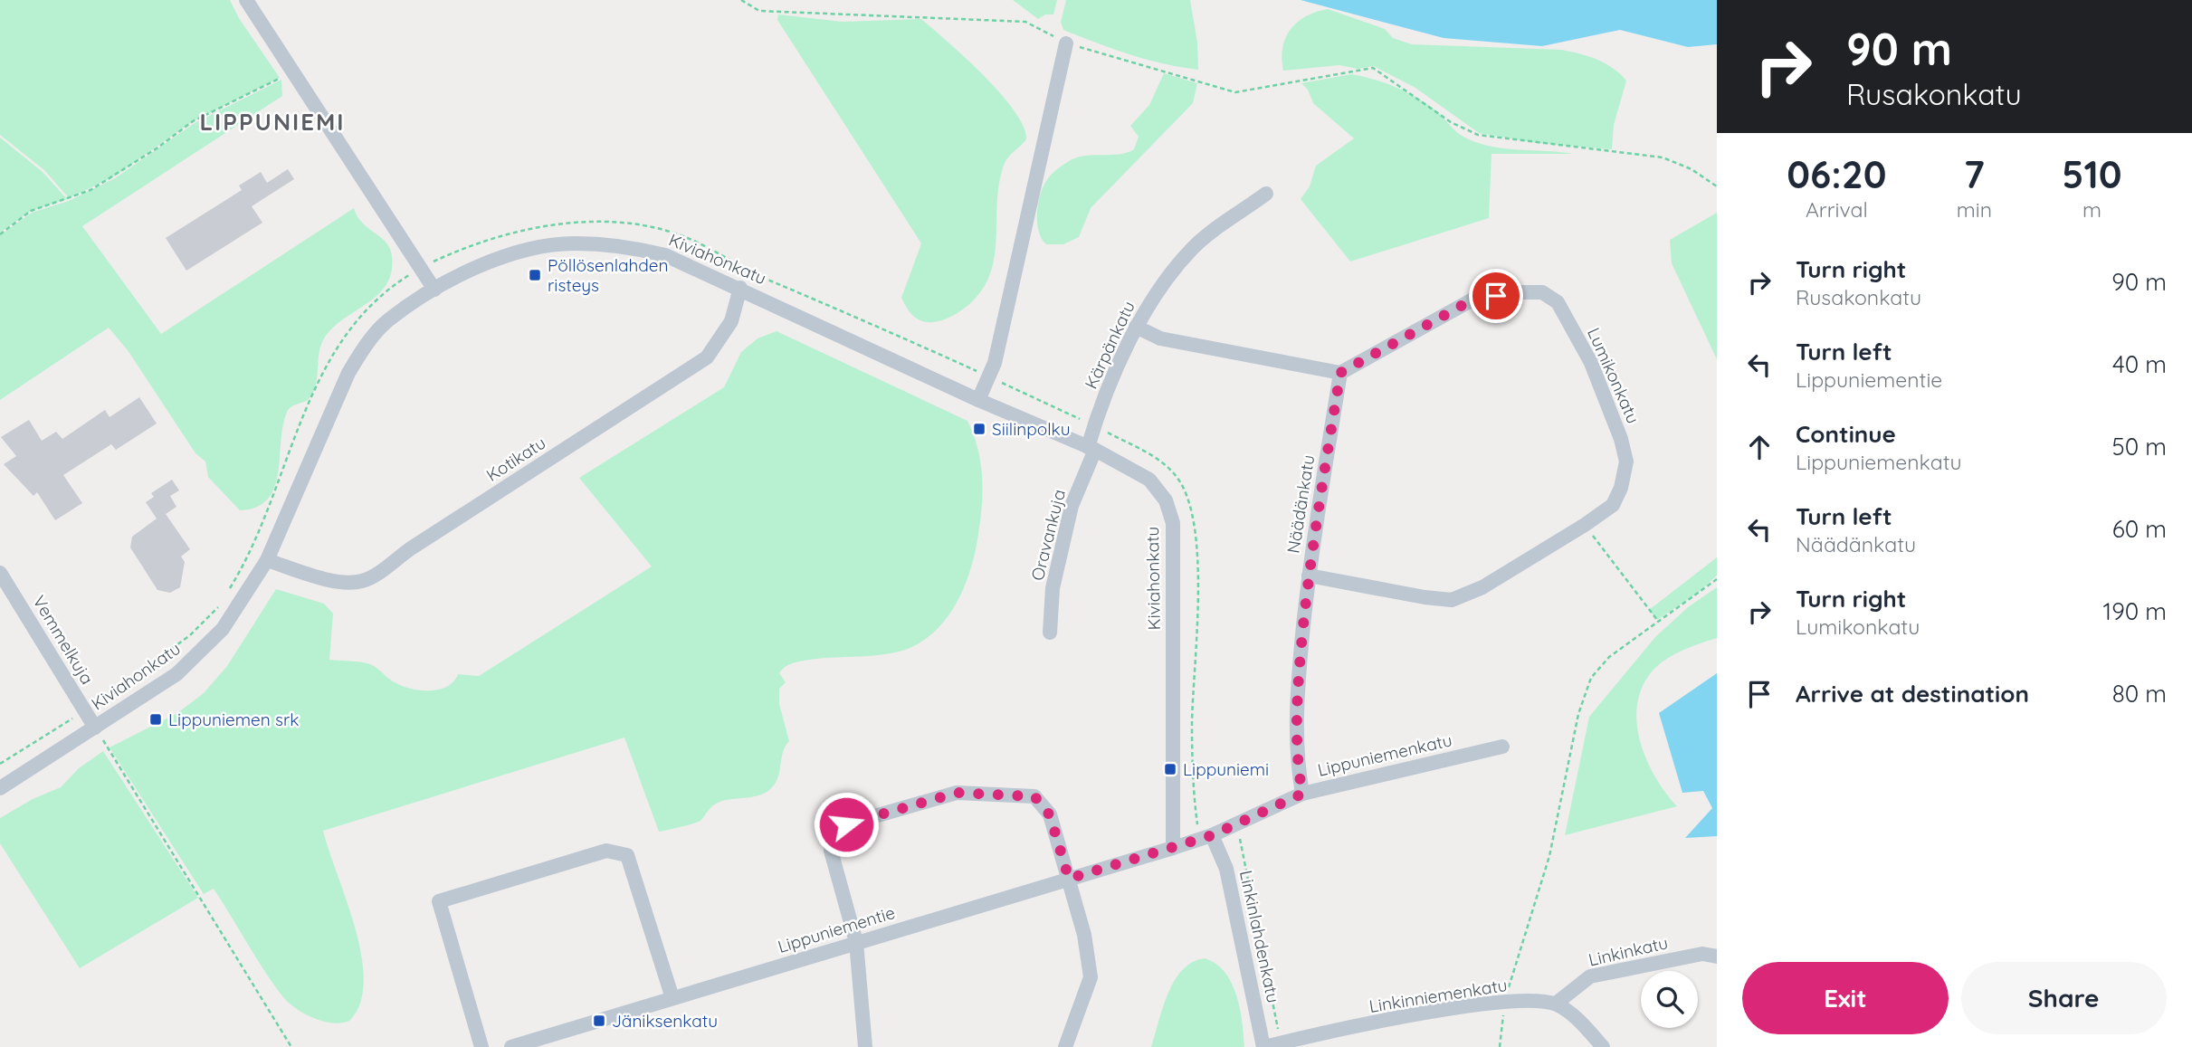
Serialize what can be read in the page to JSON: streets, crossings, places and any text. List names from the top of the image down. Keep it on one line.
{"streets":{"street":["Kiviahonkatu","Kärpänkatu","Lumikonkatu","Kotikatu","Näädänkatu","Oravankuja","Vemmelkuja","Lippuniemenkatu","Lippuniementie","Linkinlahdenkatu","Linkinkatu","Linkinniemenkatu"]},"crossings":[["Kiviahonkatu","Kärpänkatu"],["Kiviahonkatu","Kotikatu"],["Kiviahonkatu","Oravankuja"],["Kiviahonkatu","Vemmelkuja"],["Kiviahonkatu","Lippuniemenkatu"],["Kiviahonkatu","Lippuniementie"],["Kärpänkatu","Oravankuja"],["Lumikonkatu","Näädänkatu"],["Näädänkatu","Lippuniemenkatu"],["Lippuniemenkatu","Lippuniementie"],["Lippuniemenkatu","Linkinlahdenkatu"],["Linkinlahdenkatu","Linkinniemenkatu"],["Linkinkatu","Linkinniemenkatu"]],"districts":["LIPPUNIEMI"],"places":{"transit":["Pöllösenlahden risteys","Siilinpolku","Lippuniemen srk","Lippuniemi","Jäniksenkatu"]},"page":{"turn":["90 m","Rusakonkatu"],"eta":["06:20","Arrival","7","min","510","m"],"list":[{"name":"Turn right","note":"Rusakonkatu","value":"90 m"},{"name":"Turn left","note":"Lippuniementie","value":"40 m"},{"name":"Continue","note":"Lippuniemenkatu","value":"50 m"},{"name":"Turn left","note":"Näädänkatu","value":"60 m"},{"name":"Turn right","note":"Lumikonkatu","value":"190 m"},{"name":"Arrive at destination","value":"80 m"}],"buttons":["Exit","Share"]}}
